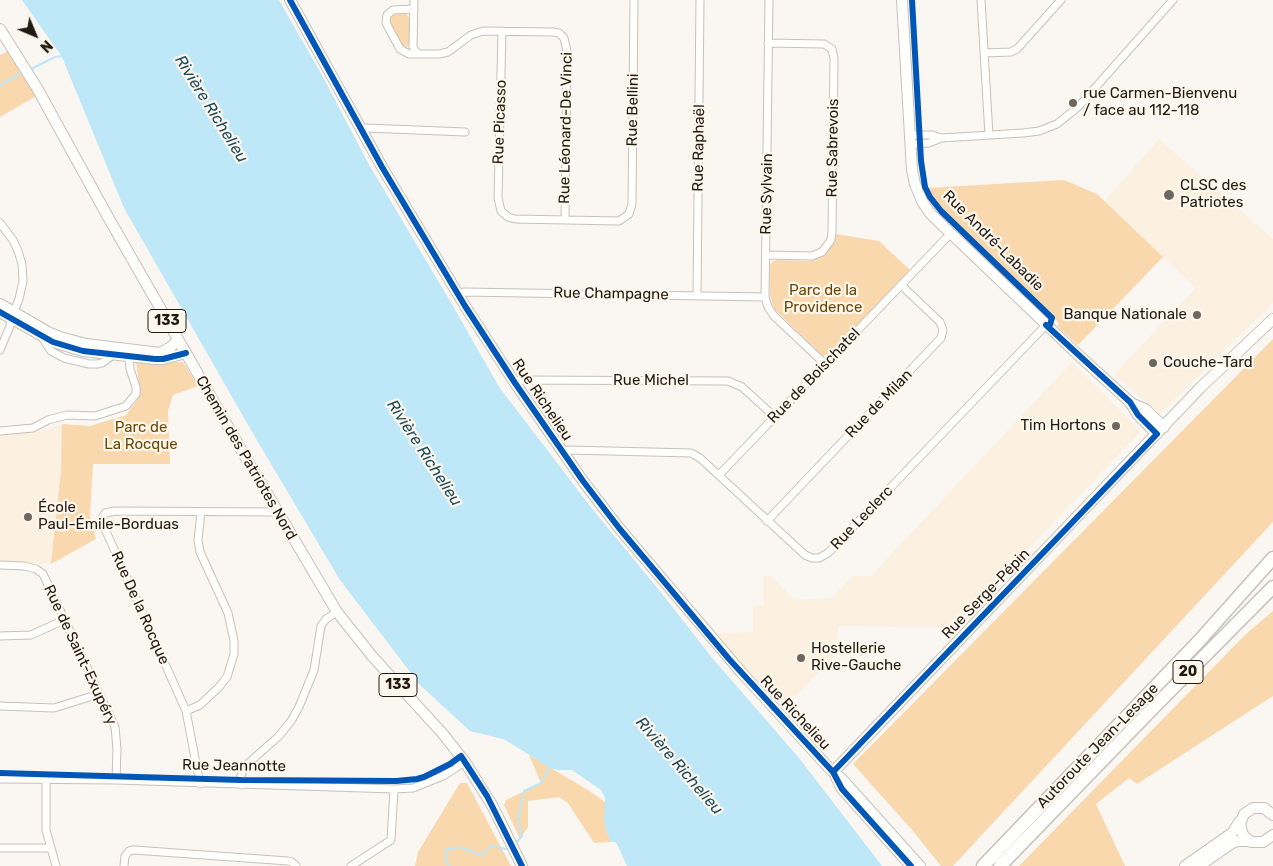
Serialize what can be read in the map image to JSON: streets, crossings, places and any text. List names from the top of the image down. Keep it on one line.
{"streets":{"highway":["20","Autoroute Jean-Lesage"],"main road":["Rue André-Labadie","133","Rue Richelieu","Chemin des Patriotes Nord","Rue Serge-Pépin"],"street":["Rue Bellini","Rue Picasso","Rue Léonard-De Vinci","Rue Raphaël","Rue Sabrevois","Rue Sylvain","Rue Champagne","Rue de Boischatel","Rue Michel","Rue de Milan","Rue Leclerc","Rue De la Rocque","Rue de Saint-Exupéry","Rue Jeannotte"]},"crossings":[["Rue Bellini","Rue Picasso"],["Rue Bellini","Rue Léonard-De Vinci"],["Rue Picasso","Rue Léonard-De Vinci"],["Rue Raphaël","Rue Champagne"],["Rue Sabrevois","Rue Sylvain"],["Rue Sylvain","Rue Champagne"],["Rue Sylvain","Rue de Boischatel"],["Rue André-Labadie","Rue de Boischatel"],["Rue André-Labadie","Rue Leclerc"],["Rue André-Labadie","Rue Serge-Pépin"],["Rue Champagne","Rue Richelieu"],["Rue de Boischatel","Rue Michel"],["Rue de Boischatel","Rue de Milan"],["Rue de Boischatel","Rue Leclerc"],["Rue Michel","Rue Richelieu"],["Rue Richelieu","Rue Leclerc"],["Rue Richelieu","Rue Serge-Pépin"],["Rue de Milan","Rue Leclerc"],["Chemin des Patriotes Nord","Rue De la Rocque"],["Chemin des Patriotes Nord","Rue Jeannotte"],["Rue De la Rocque","Rue Jeannotte"],["Rue de Saint-Exupéry","Rue Jeannotte"]],"water":["Rivière Richelieu"],"parks":["Parc de la Providence","Parc de La Rocque"],"places":["rue Carmen-Bienvenu / face au 112-118","CLSC des Patriotes","Banque Nationale","Couche-Tard","Tim Hortons","École Paul-Émile-Borduas","Hostellerie Rive-Gauche"],"north":"bottom right"}
